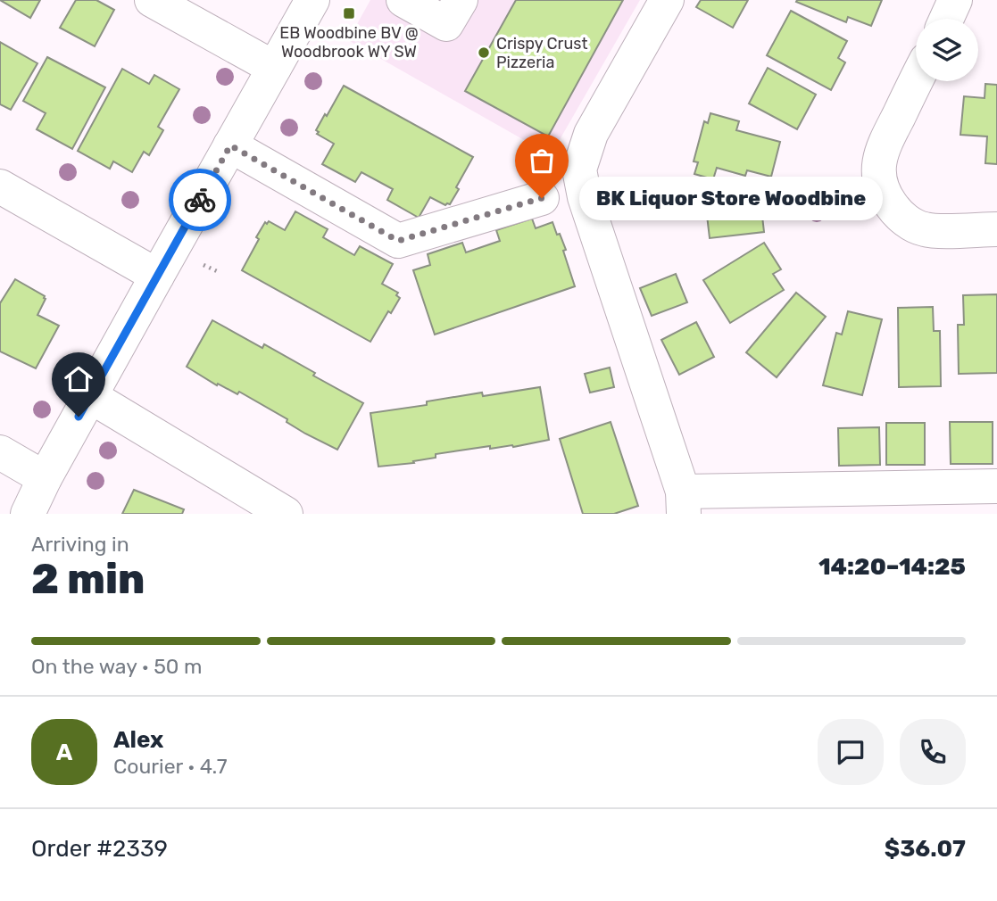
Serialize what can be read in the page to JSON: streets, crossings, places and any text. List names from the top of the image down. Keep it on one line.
{"places":{"transit":["EB Woodbine BV @ Woodbrook WY SW"],"other":["Crispy Crust Pizzeria","BK Liquor Store Woodbine"]},"page":{"bubble":"BK Liquor Store Woodbine","heading":["2 min","Arriving in","14:20–14:25"],"panel":["Alex","Courier · 4.7","Order #2339","$36.07"],"bar":"On the way · 50 m","round":"A"}}
